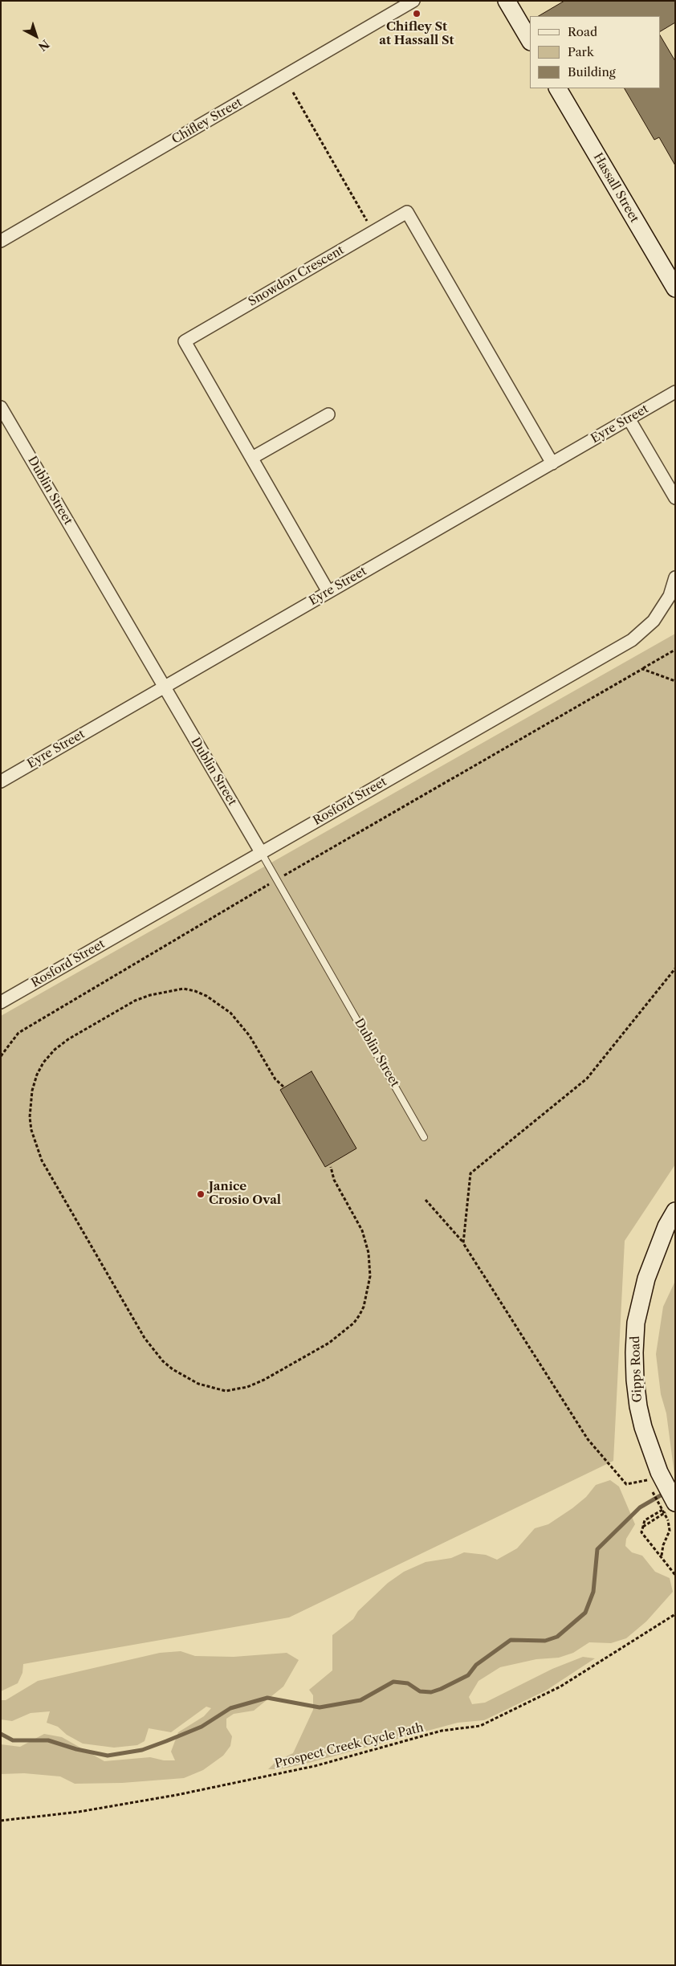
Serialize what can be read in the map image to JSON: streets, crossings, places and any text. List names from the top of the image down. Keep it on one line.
{"streets":{"main road":["Hassall Street","Gipps Road"],"street":["Chifley Street","Snowdon Crescent","Eyre Street","Dublin Street","Rosford Street"],"path":["Prospect Creek Cycle Path"]},"crossings":[["Snowdon Crescent","Eyre Street"],["Eyre Street","Dublin Street"],["Dublin Street","Rosford Street"]],"places":["Chifley St at Hassall St","Janice Crosio Oval"],"legend":["Road","Park","Building"],"north":"bottom right"}
